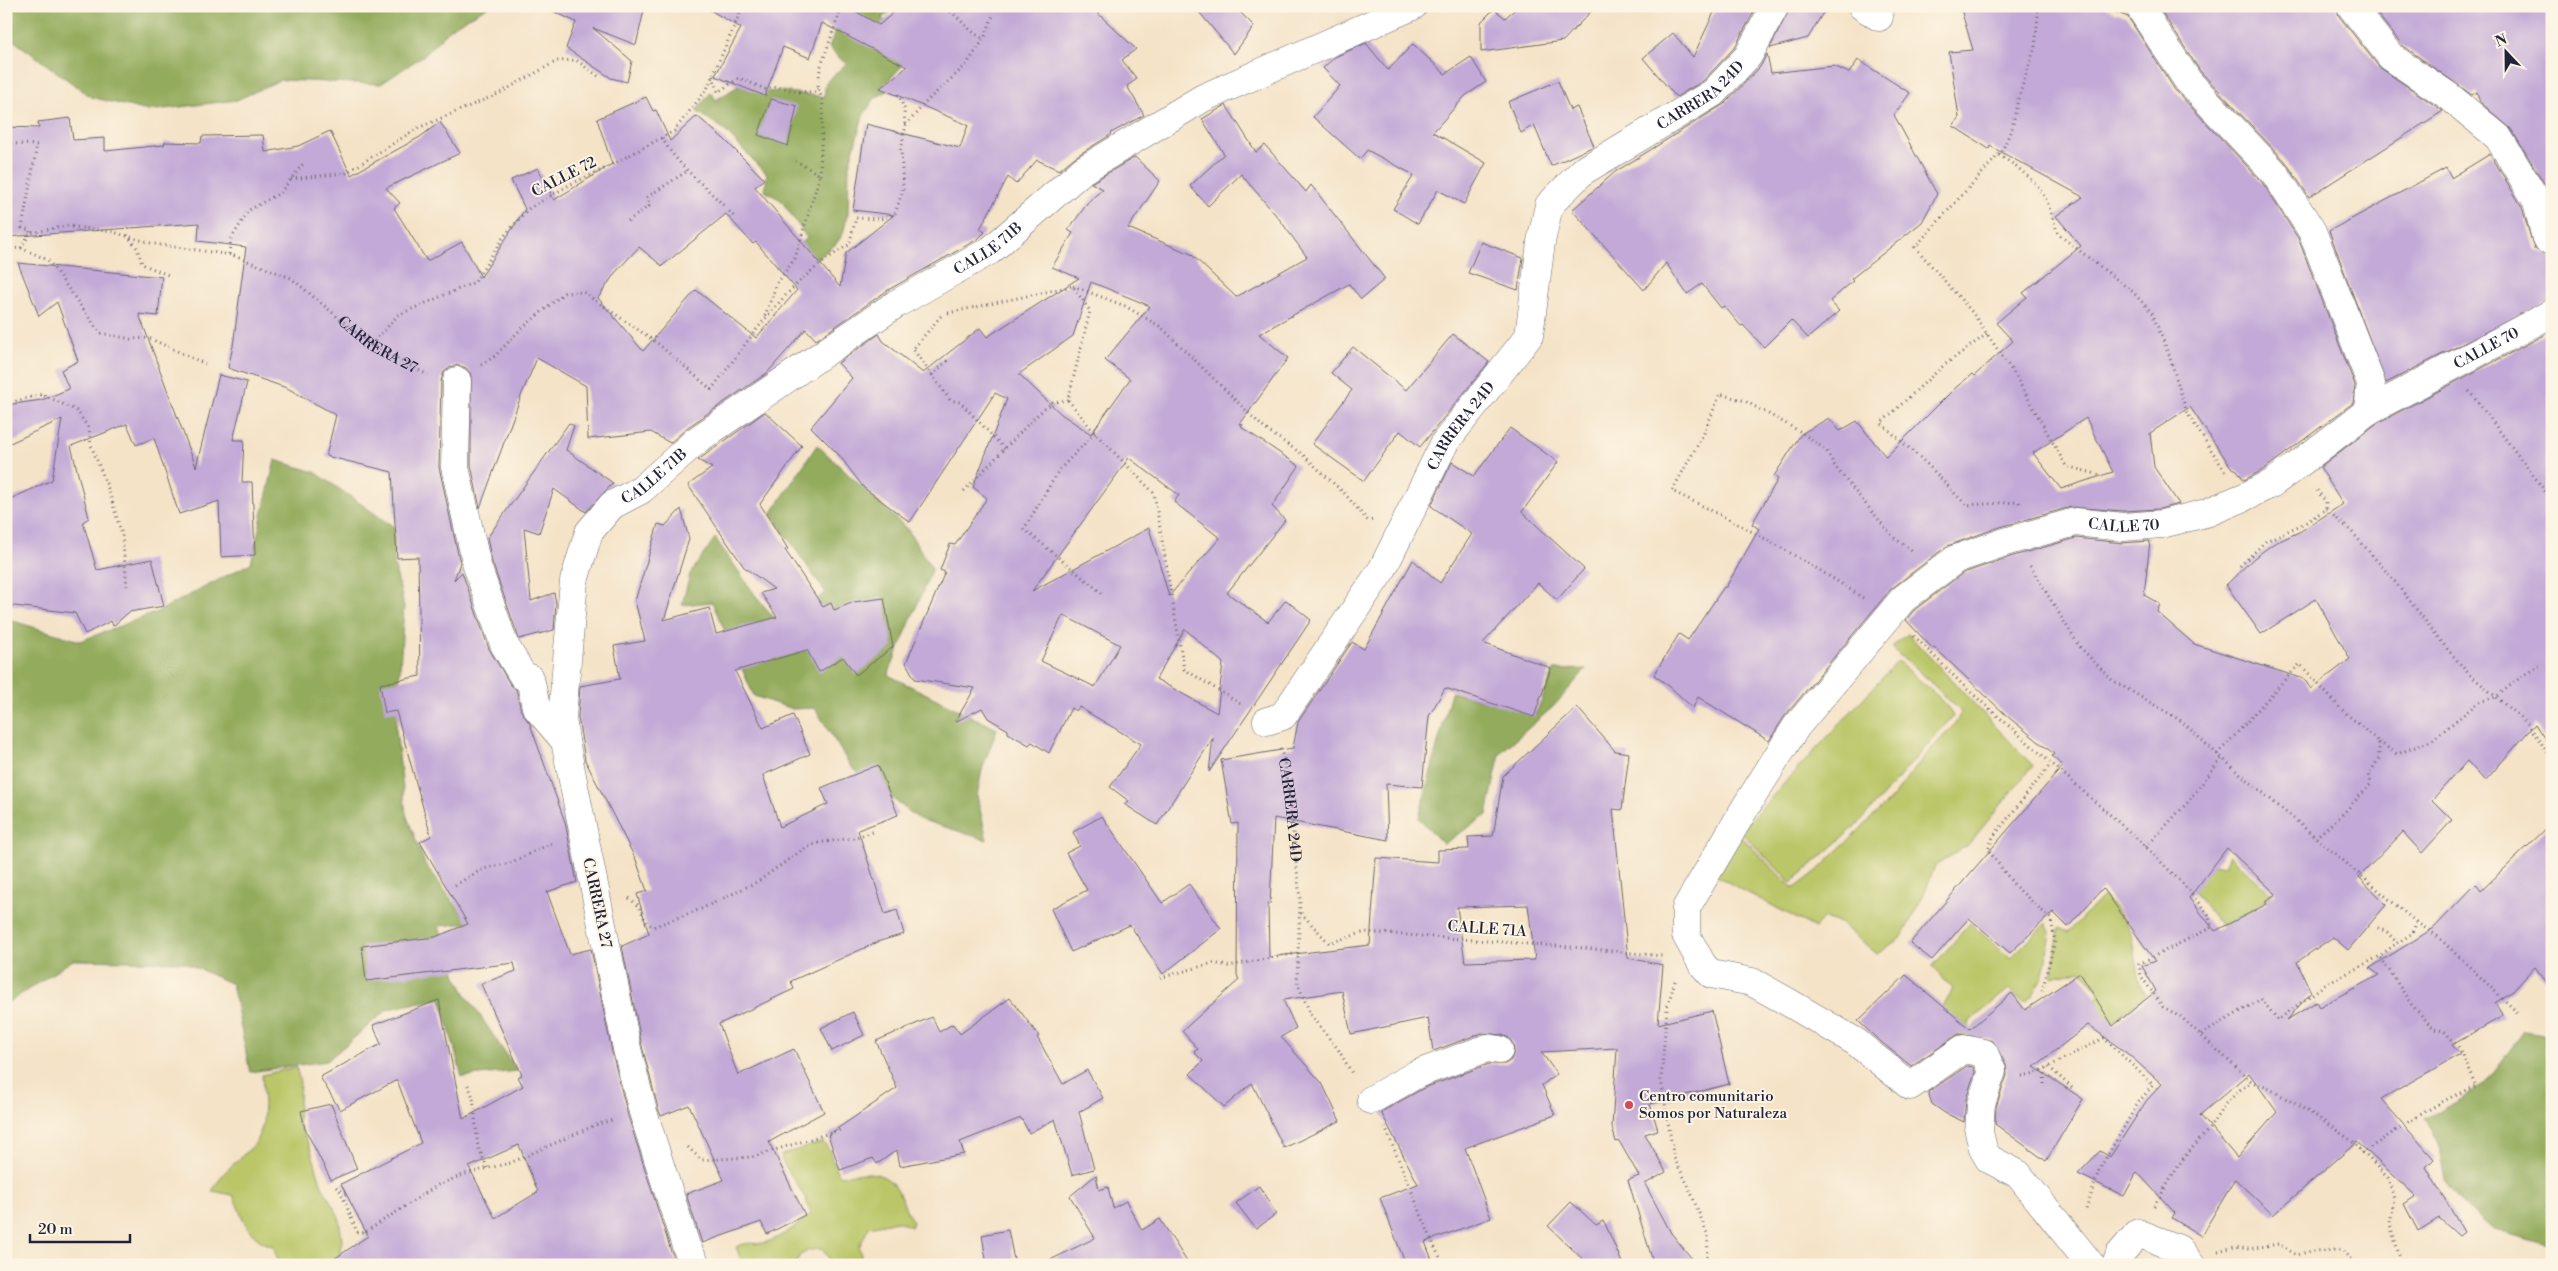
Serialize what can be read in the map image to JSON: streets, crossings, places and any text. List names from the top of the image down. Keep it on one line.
{"streets":{"street":["CARRERA 24D","CALLE 71B","CARRERA 27","CALLE 70"],"path":["CALLE 72","CALLE 71A"]},"crossings":[["CARRERA 24D","CALLE 71A"],["CALLE 72","CARRERA 27"],["CALLE 71B","CARRERA 27"]],"places":["Centro comunitario Somos por Naturaleza"],"scale_bar":"20 m","north":"top"}
